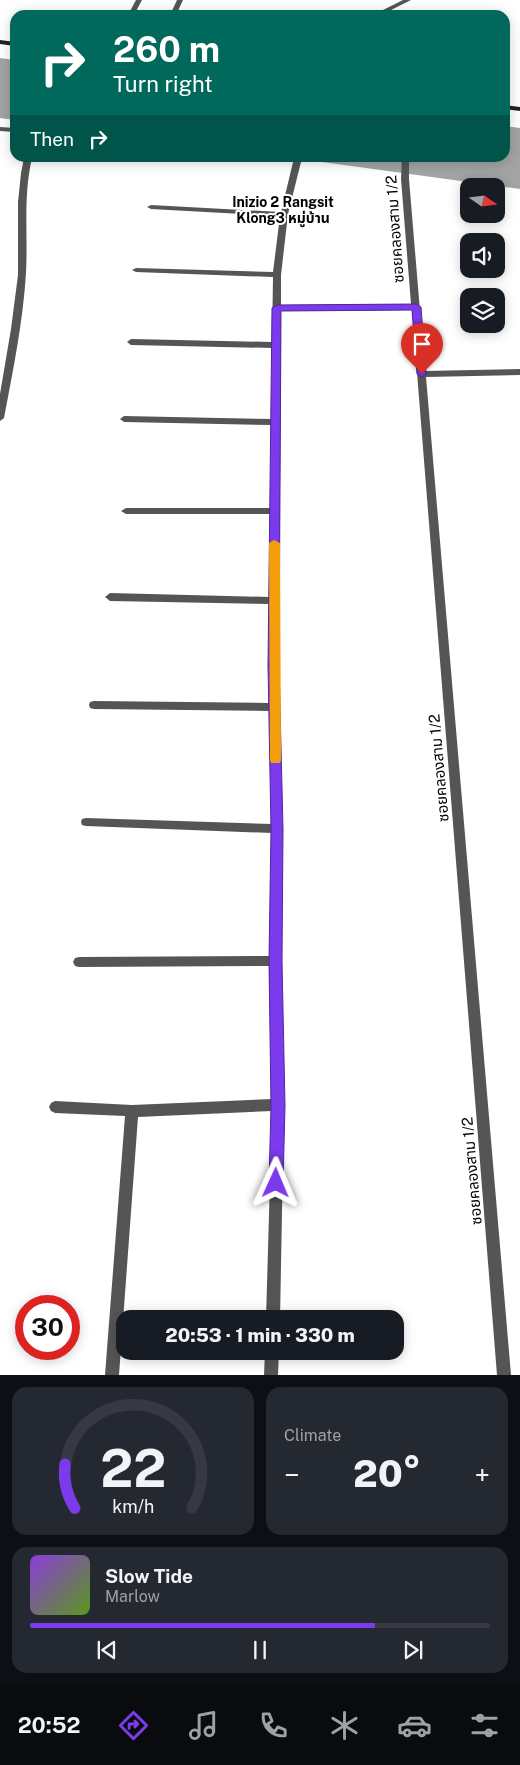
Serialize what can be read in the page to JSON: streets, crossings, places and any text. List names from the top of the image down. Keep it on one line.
{"streets":{"street":["ซอยคลองสาม 1/2"]},"districts":["Inizio 2 Rangsit Klong3 หมู่บ้าน"],"north":"right","page":{"turn":["260 m","Turn right"],"then":"Then","limit":"30","trip":"20:53 · 1 min · 330 m","tile":"Climate","heat":["−","20°","+"],"song":["Slow Tide","Marlow"],"tabs":"20:52","gauge":["22","km/h"]}}
